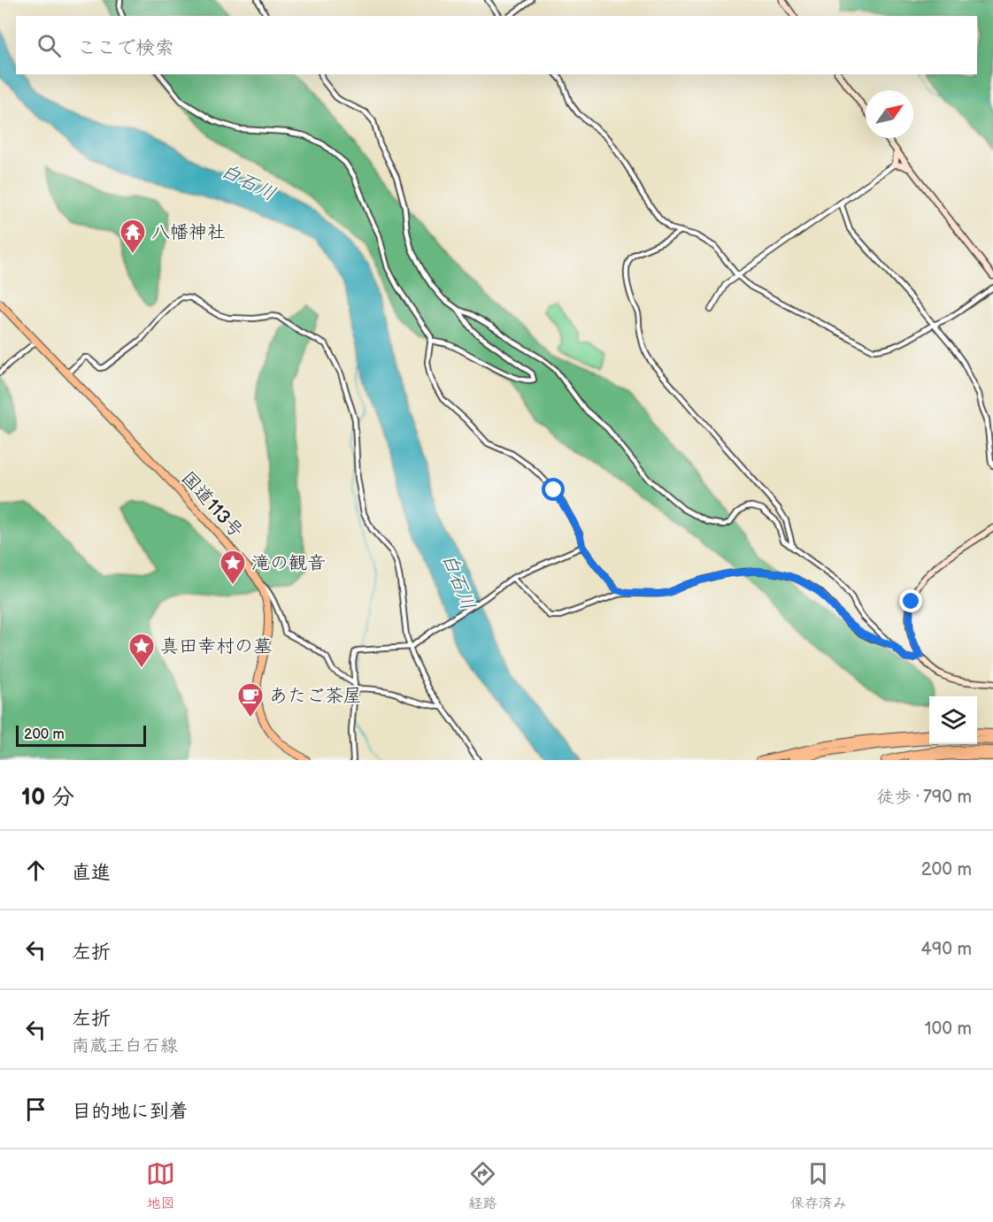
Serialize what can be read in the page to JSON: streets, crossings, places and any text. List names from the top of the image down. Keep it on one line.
{"streets":{"highway":["国道113号"]},"water":["白石川"],"places":{"temple":["八幡神社"],"place":["滝の観音","真田幸村の墓"],"cafe":["あたご茶屋"]},"scale_bar":"200 m","north":"top right","page":{"search":"ここで検索","scale":"200 m","heading":["10 分","徒歩 · 790 m"],"list":[["直進","200 m"],["左折","490 m"],["左折","南蔵王白石線","100 m"],"目的地に到着"],"nav":["地図","経路","保存済み"]}}
